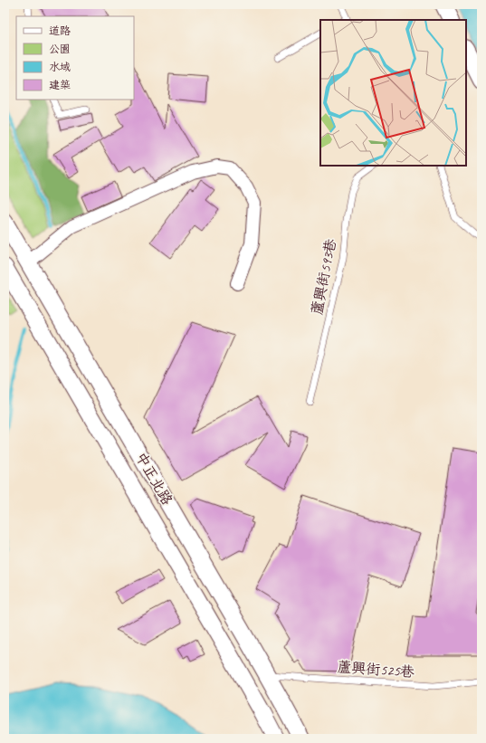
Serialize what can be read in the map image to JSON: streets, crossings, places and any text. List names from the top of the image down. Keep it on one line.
{"streets":{"street":["中正北路"],"lane":["蘆興街593巷","蘆興街525巷"]},"crossings":[["中正北路","蘆興街525巷"]],"legend":["道路","公園","水域","建築"]}
